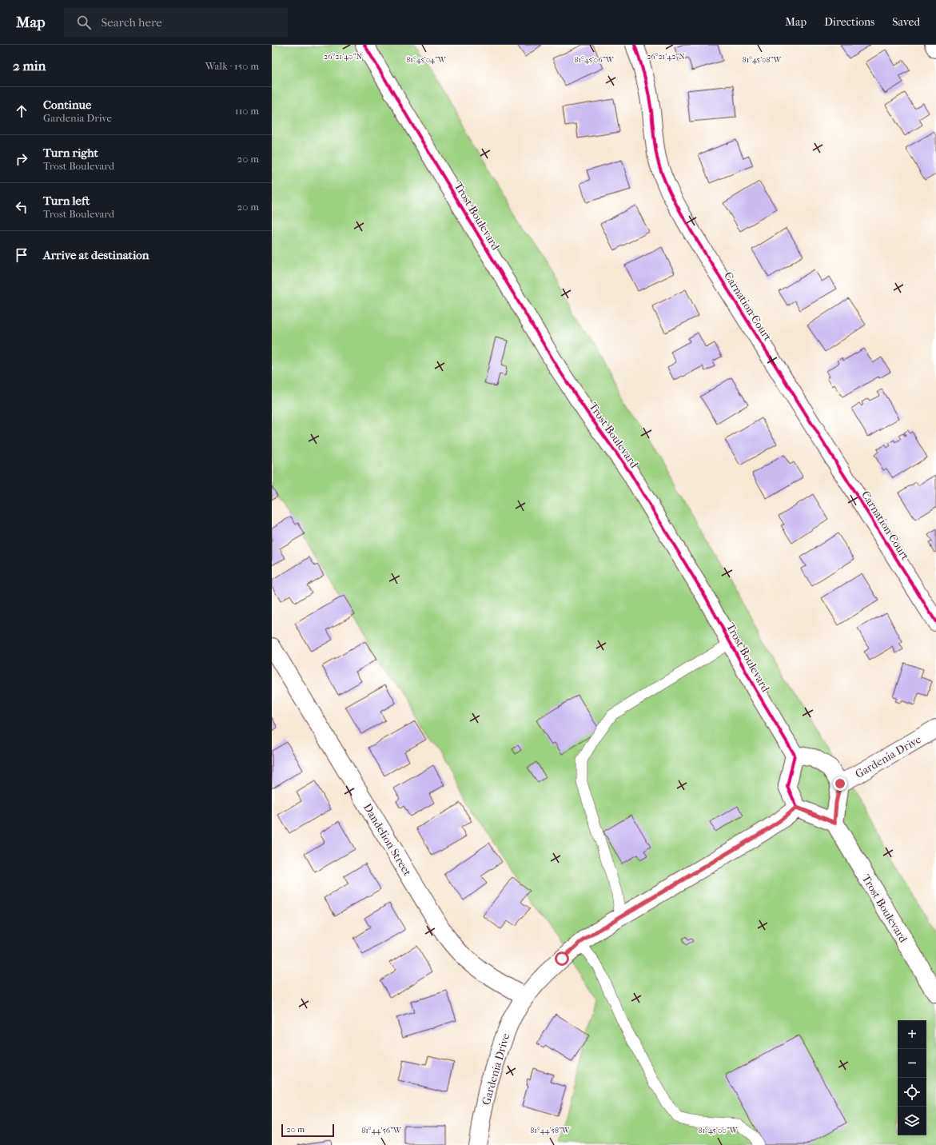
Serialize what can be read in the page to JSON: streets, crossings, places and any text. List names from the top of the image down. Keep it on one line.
{"streets":{"street":["Trost Boulevard","Carnation Court","Gardenia Drive","Dandelion Street"]},"crossings":[["Gardenia Drive","Dandelion Street"]],"scale_bar":"20 m","page":{"header":"Map","search":"Search here","nav":["Map","Directions","Saved"],"heading":["2 min","Walk · 150 m"],"list":[["Continue","Gardenia Drive","110 m"],["Turn right","Trost Boulevard","20 m"],["Turn left","Trost Boulevard","20 m"],"Arrive at destination"],"map_buttons":["+","−"],"scale":"20 m"},"coordinates":["26°21'40\"N","26°21'42\"N","81°45'08\"W","81°45'04\"W","81°45'06\"W","81°44'56\"W","81°44'58\"W","81°45'00\"W"]}
